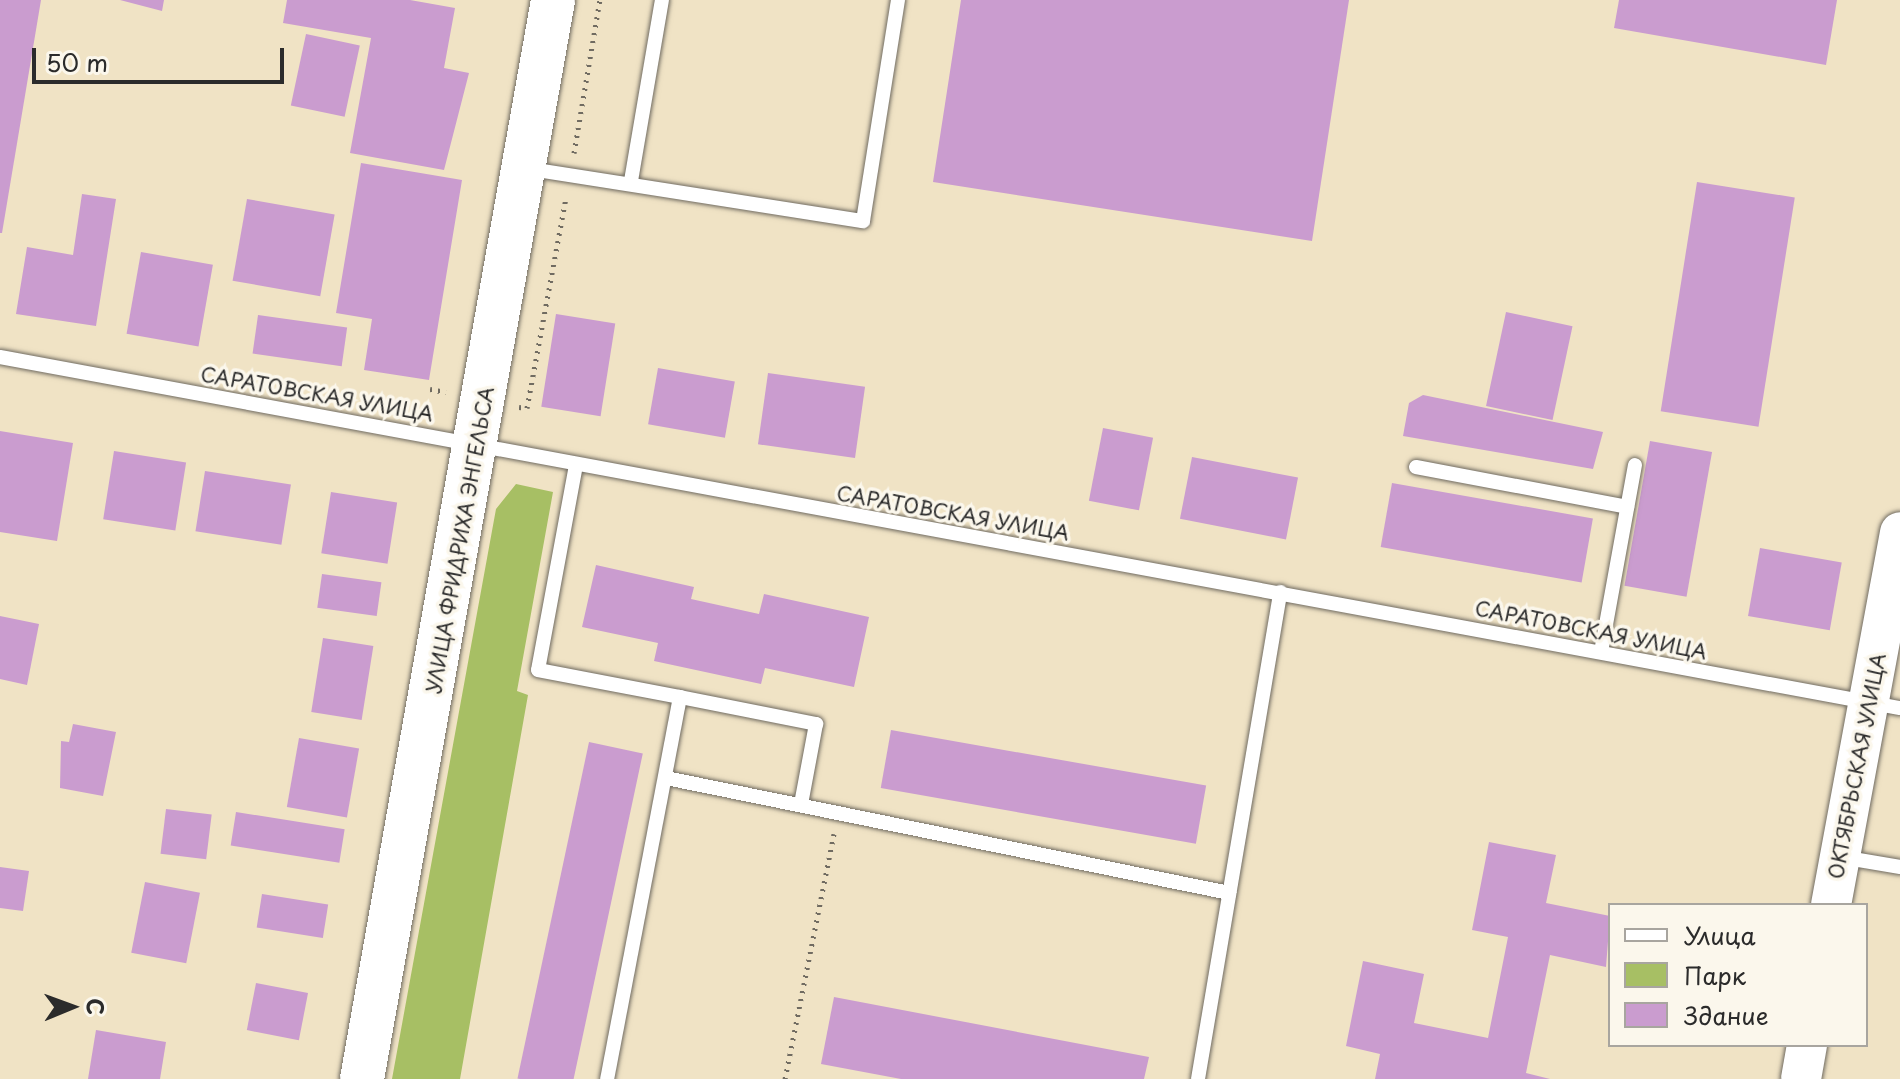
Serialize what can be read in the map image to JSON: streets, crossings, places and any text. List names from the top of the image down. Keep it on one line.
{"streets":{"main road":["УЛИЦА ФРИДРИХА ЭНГЕЛЬСА","ОКТЯБРЬСКАЯ УЛИЦА"],"lane":["САРАТОВСКАЯ УЛИЦА"]},"crossings":[["САРАТОВСКАЯ УЛИЦА","УЛИЦА ФРИДРИХА ЭНГЕЛЬСА"],["САРАТОВСКАЯ УЛИЦА","ОКТЯБРЬСКАЯ УЛИЦА"]],"legend":["Улица","Парк","Здание"],"scale_bar":"50 m","north":"right"}
